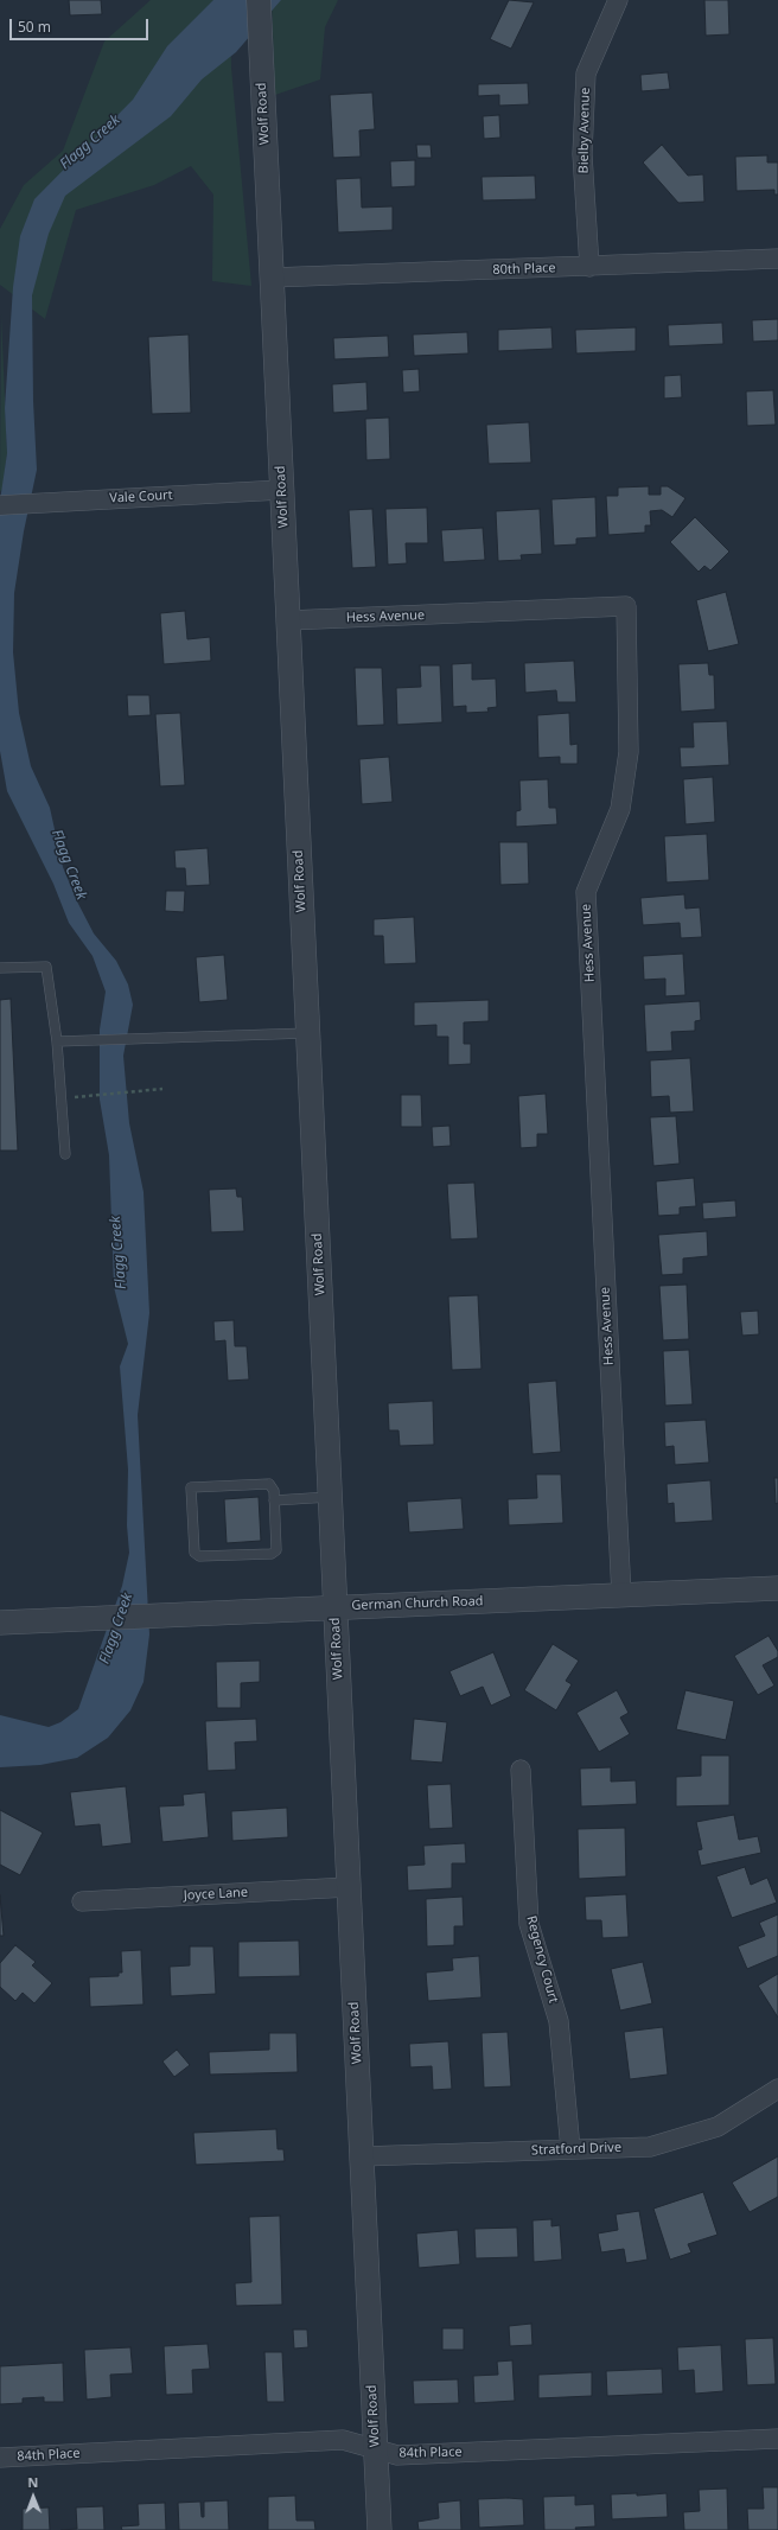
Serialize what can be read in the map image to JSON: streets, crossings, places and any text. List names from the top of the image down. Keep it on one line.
{"streets":{"street":["Wolf Road","Bielby Avenue","80th Place","Vale Court","Hess Avenue","German Church Road","Joyce Lane","Regency Court","Stratford Drive","84th Place"]},"crossings":[["Wolf Road","80th Place"],["Wolf Road","Vale Court"],["Wolf Road","Hess Avenue"],["Wolf Road","German Church Road"],["Wolf Road","Joyce Lane"],["Wolf Road","Stratford Drive"],["Wolf Road","84th Place"],["Bielby Avenue","80th Place"],["Hess Avenue","German Church Road"],["Regency Court","Stratford Drive"]],"water":["Flagg Creek"],"scale_bar":"50 m","north":"top"}
